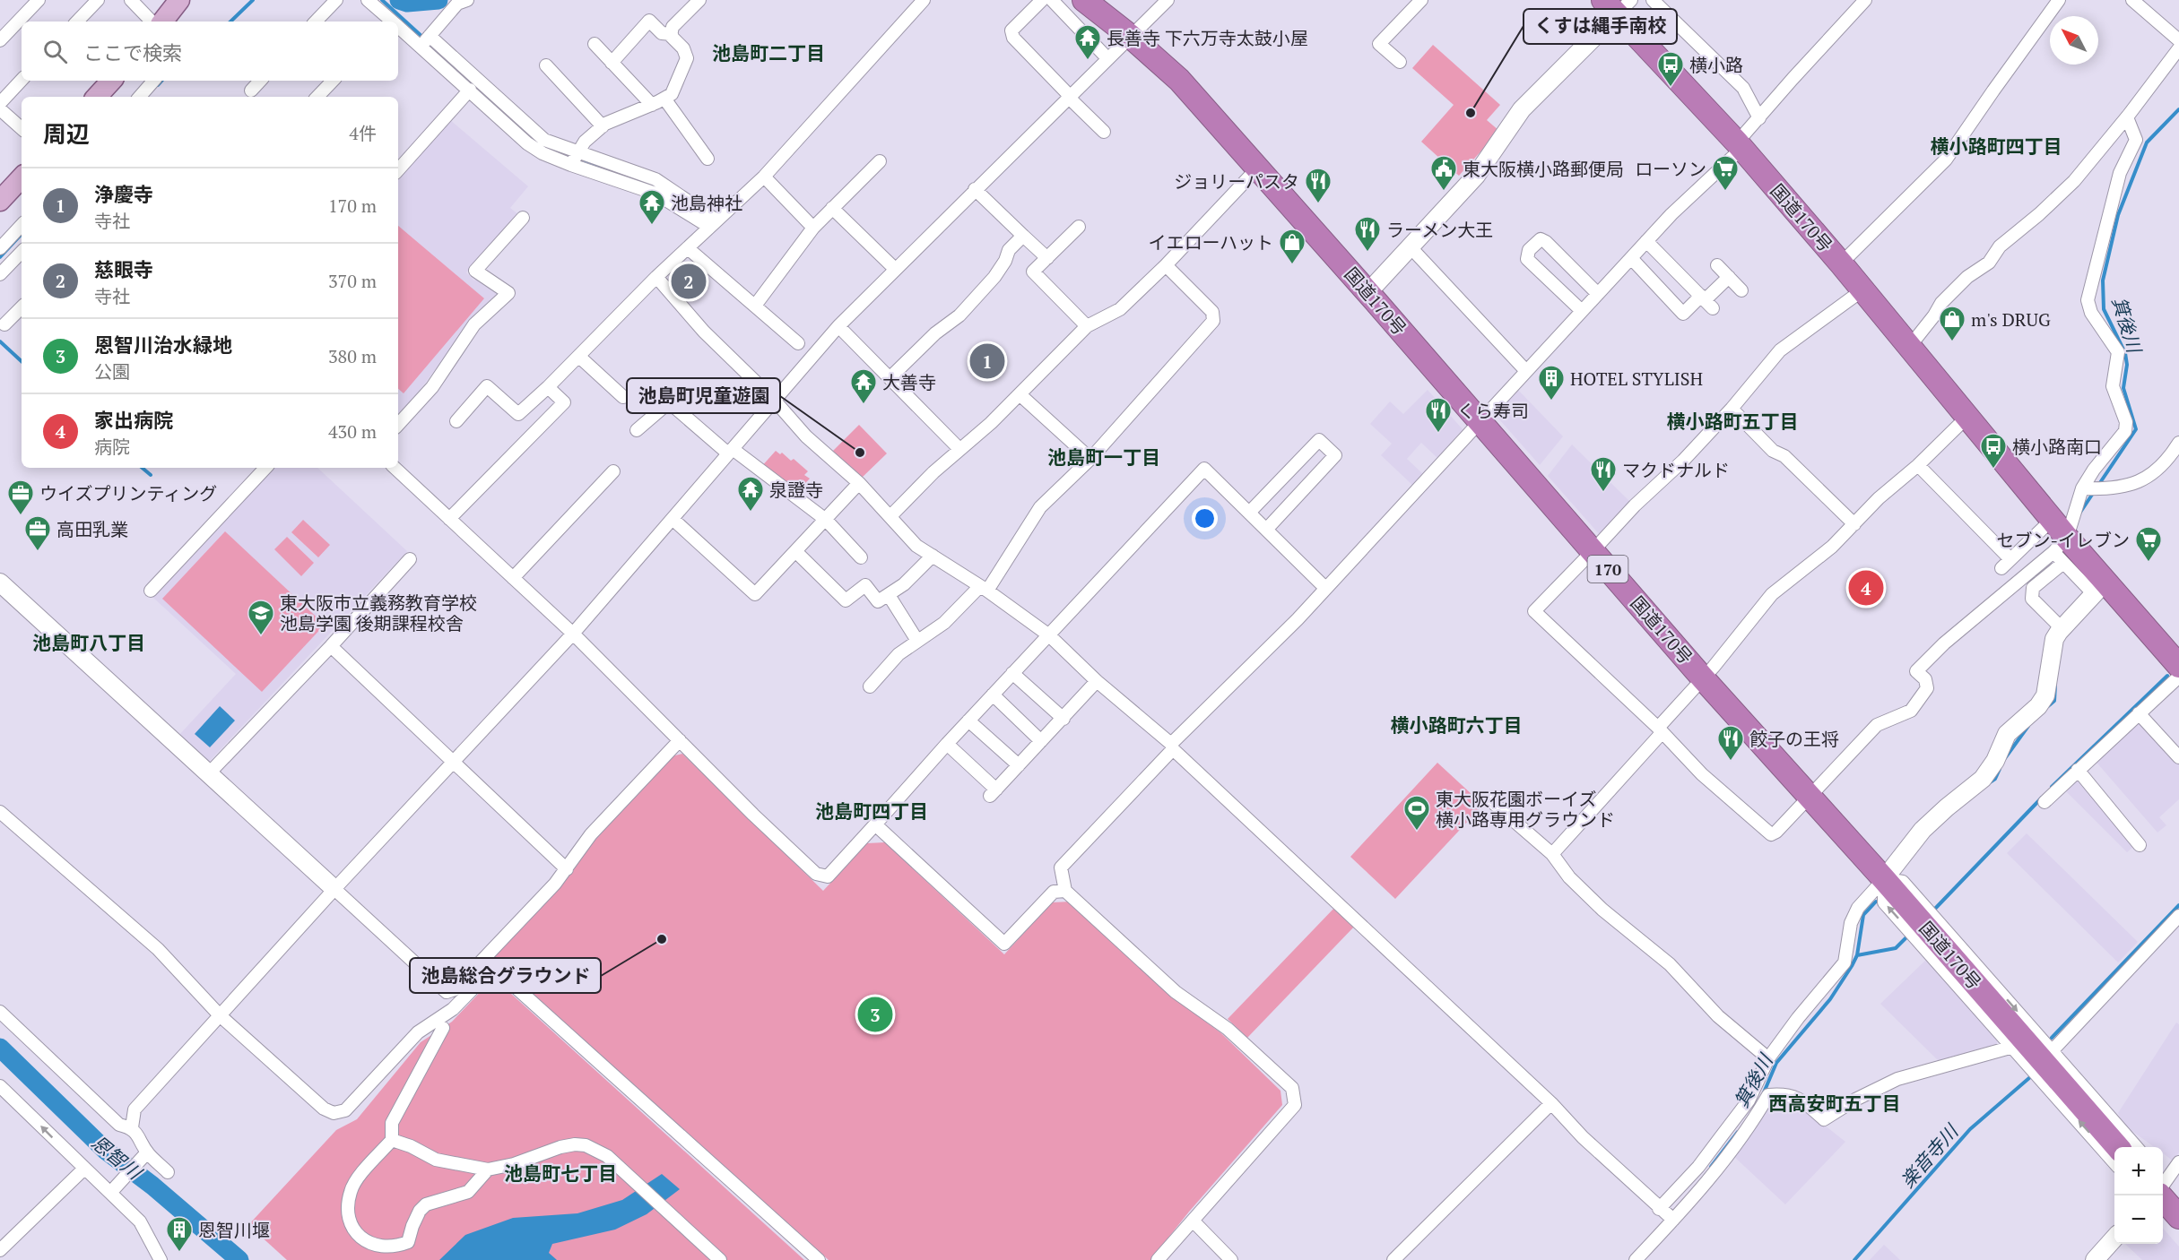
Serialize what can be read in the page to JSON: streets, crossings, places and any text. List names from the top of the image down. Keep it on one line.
{"streets":{"highway":["国道170号","170"]},"districts":["池島町二丁目","横小路町四丁目","横小路町五丁目","池島町一丁目","池島町八丁目","横小路町六丁目","池島町四丁目","西高安町五丁目","池島町七丁目"],"water":["箕後川","楽音寺川","恩智川"],"places":{"temple":["長善寺 下六万寺太鼓小屋","池島神社","大善寺","泉證寺"],"bus stop":["横小路","横小路南口"],"other":["くすは縄手南校","池島町児童遊園","池島総合グラウンド"],"public building":["東大阪横小路郵便局"],"supermarket":["ローソン","セブン-イレブン"],"restaurant":["ジョリーパスタ","ラーメン大王","くら寿司","マクドナルド","餃子の王将"],"shop":["イエローハット","m's DRUG"],"building":["HOTEL STYLISH","恩智川堰"],"office":["ウイズプリンティング","高田乳業"],"school or university":["東大阪市立義務教育学校 池島学園 後期課程校舎"],"sports":["東大阪花園ボーイズ 横小路専用グラウンド"]},"north":"top left","page":{"search":"ここで検索","heading":["周辺","4件"],"list":[{"mark":"1","name":"浄慶寺","note":"寺社","value":"170 m"},{"mark":"2","name":"慈眼寺","note":"寺社","value":"370 m"},{"mark":"3","name":"恩智川治水緑地","note":"公園","value":"380 m"},{"mark":"4","name":"家出病院","note":"病院","value":"430 m"}],"pins":["2","1","4","3"],"map_buttons":["+","−"]}}
